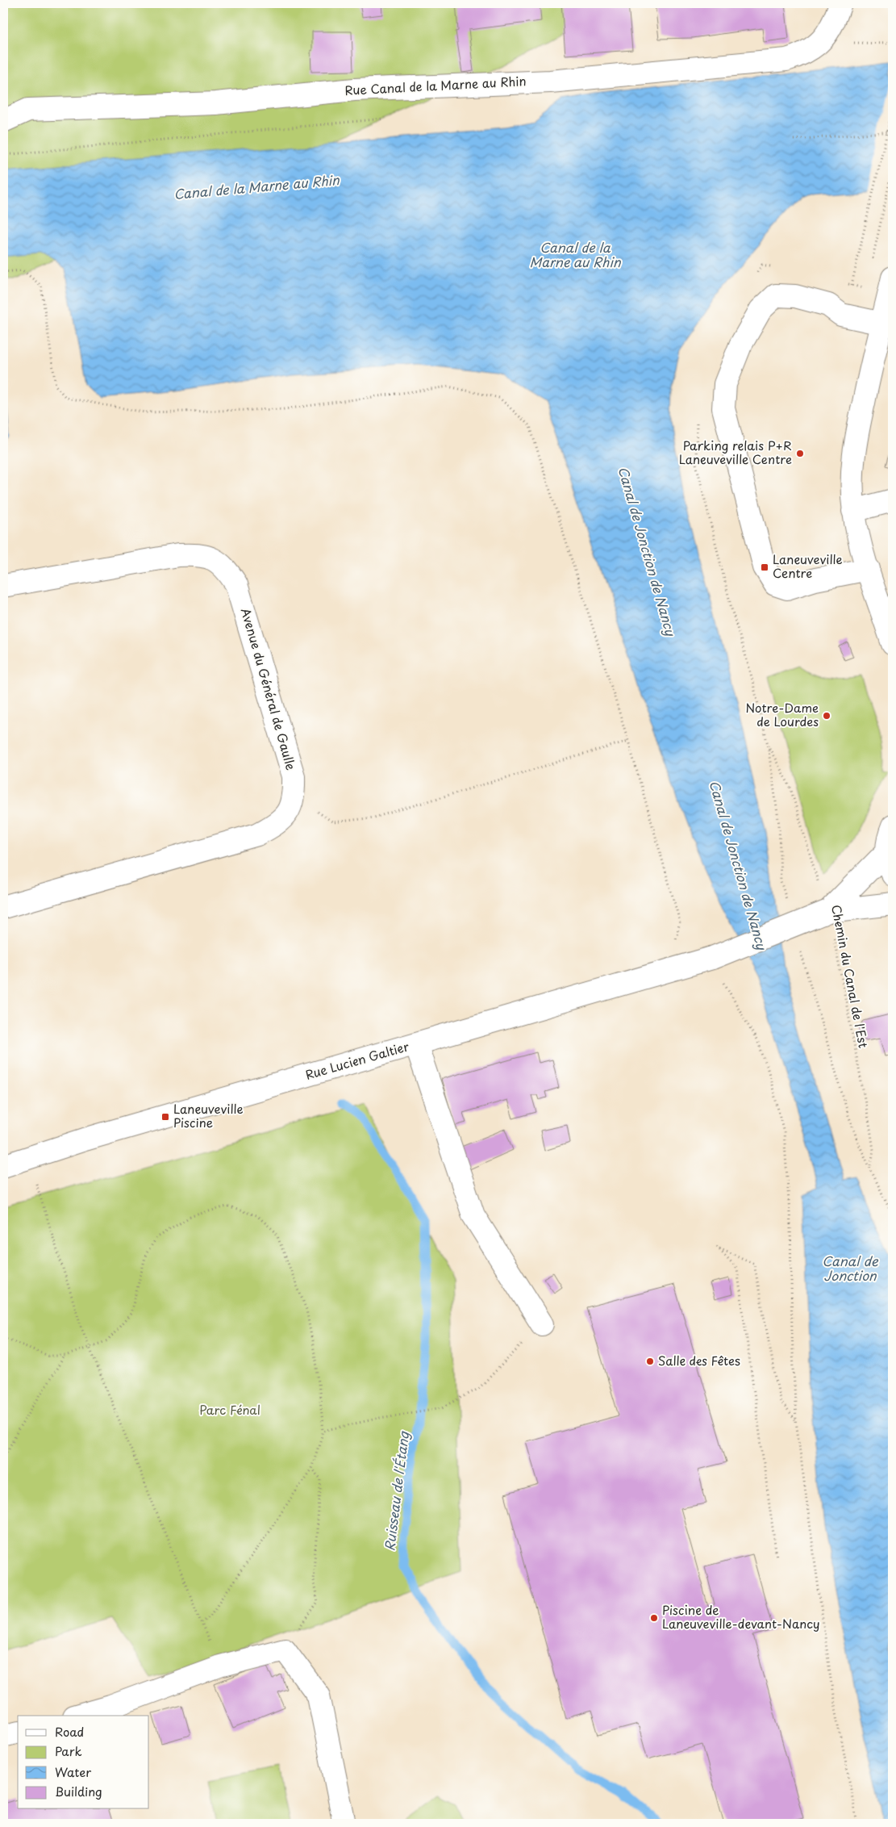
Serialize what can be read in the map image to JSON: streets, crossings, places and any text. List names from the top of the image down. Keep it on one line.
{"streets":{"street":["Rue Canal de la Marne au Rhin","Avenue du Général de Gaulle","Rue Lucien Galtier"],"path":["Chemin du Canal de l'Est"]},"crossings":[["Chemin du Canal de l'Est","Rue Lucien Galtier"]],"water":["Canal de la Marne au Rhin","Canal de Jonction de Nancy","Canal de Jonction","Ruisseau de l'Étang"],"parks":["Parc Fénal"],"places":{"other":["Parking relais P+R Laneuveville Centre","Notre-Dame de Lourdes","Salle des Fêtes","Piscine de Laneuveville-devant-Nancy"],"transit":["Laneuveville Centre","Laneuveville Piscine"]},"legend":["Road","Park","Water","Building"]}
